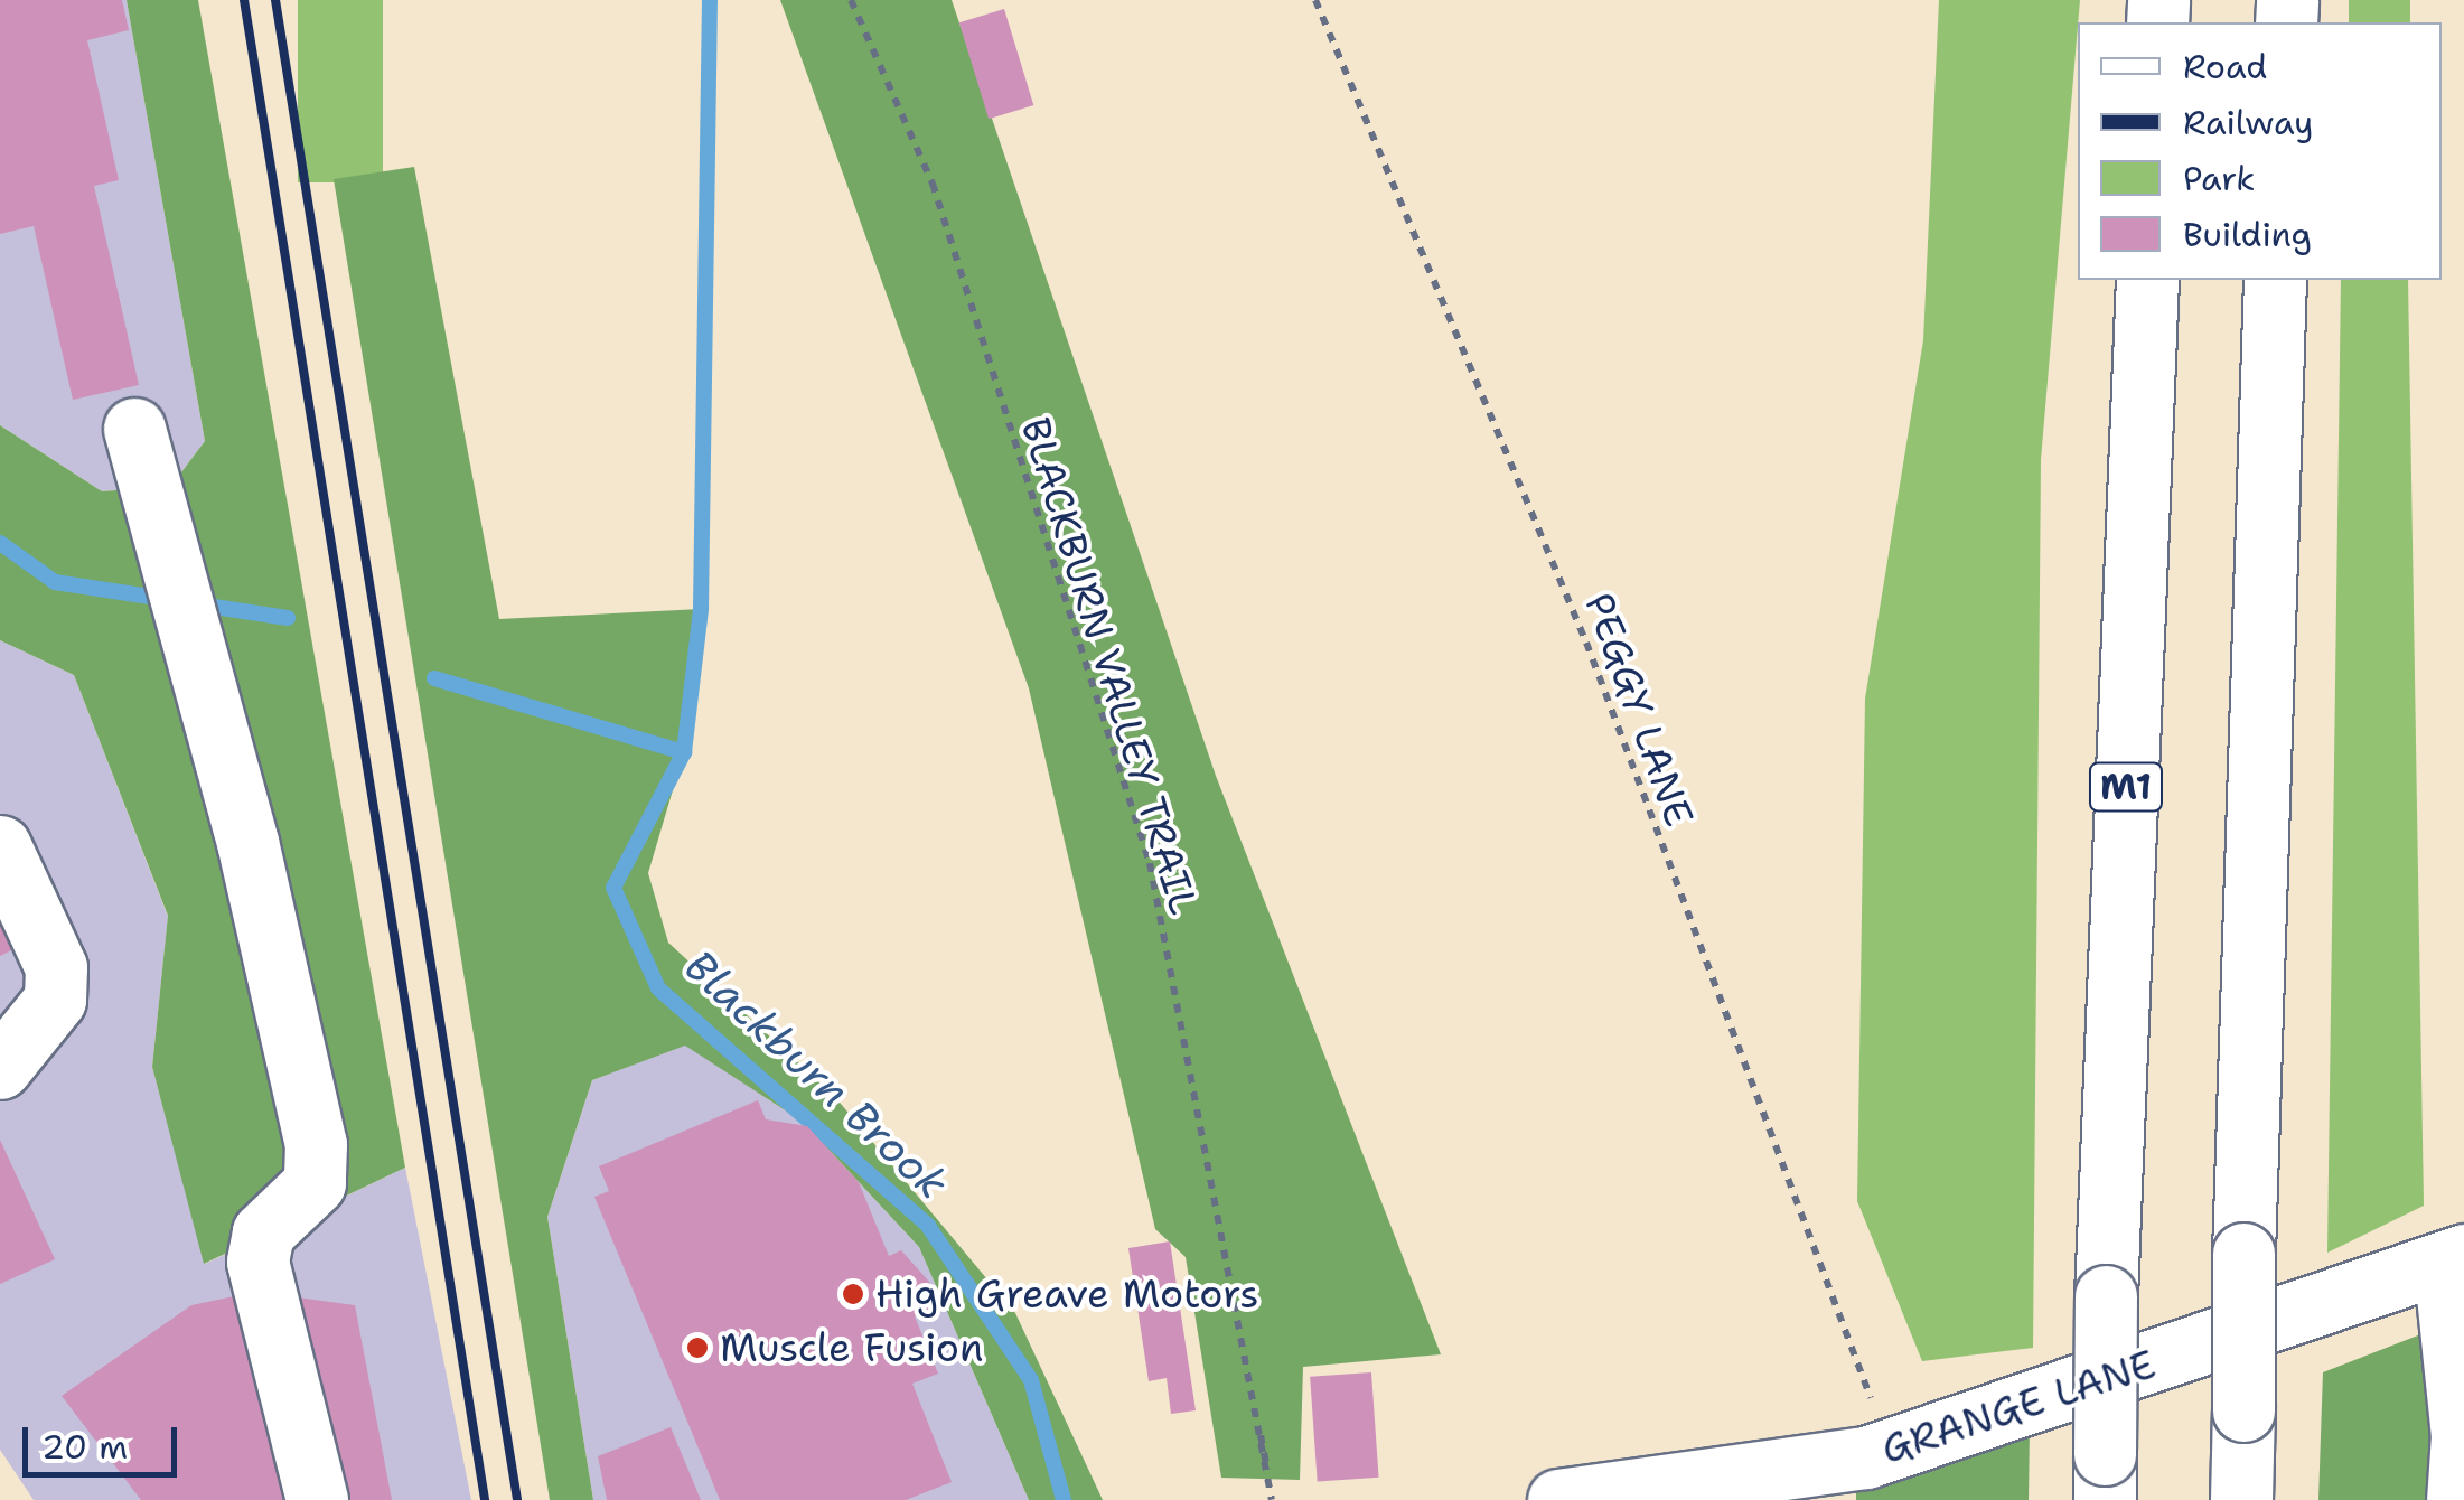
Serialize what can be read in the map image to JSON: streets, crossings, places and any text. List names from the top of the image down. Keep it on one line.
{"streets":{"main road":["M1","GRANGE LANE"],"path":["BLACKBURN VALLEY TRAIL","PEGGY LANE"]},"crossings":[["PEGGY LANE","GRANGE LANE"]],"water":["Blackburn Brook"],"places":["High Greave Motors","Muscle Fusion"],"legend":["Road","Railway","Park","Building"],"scale_bar":"20 m"}
